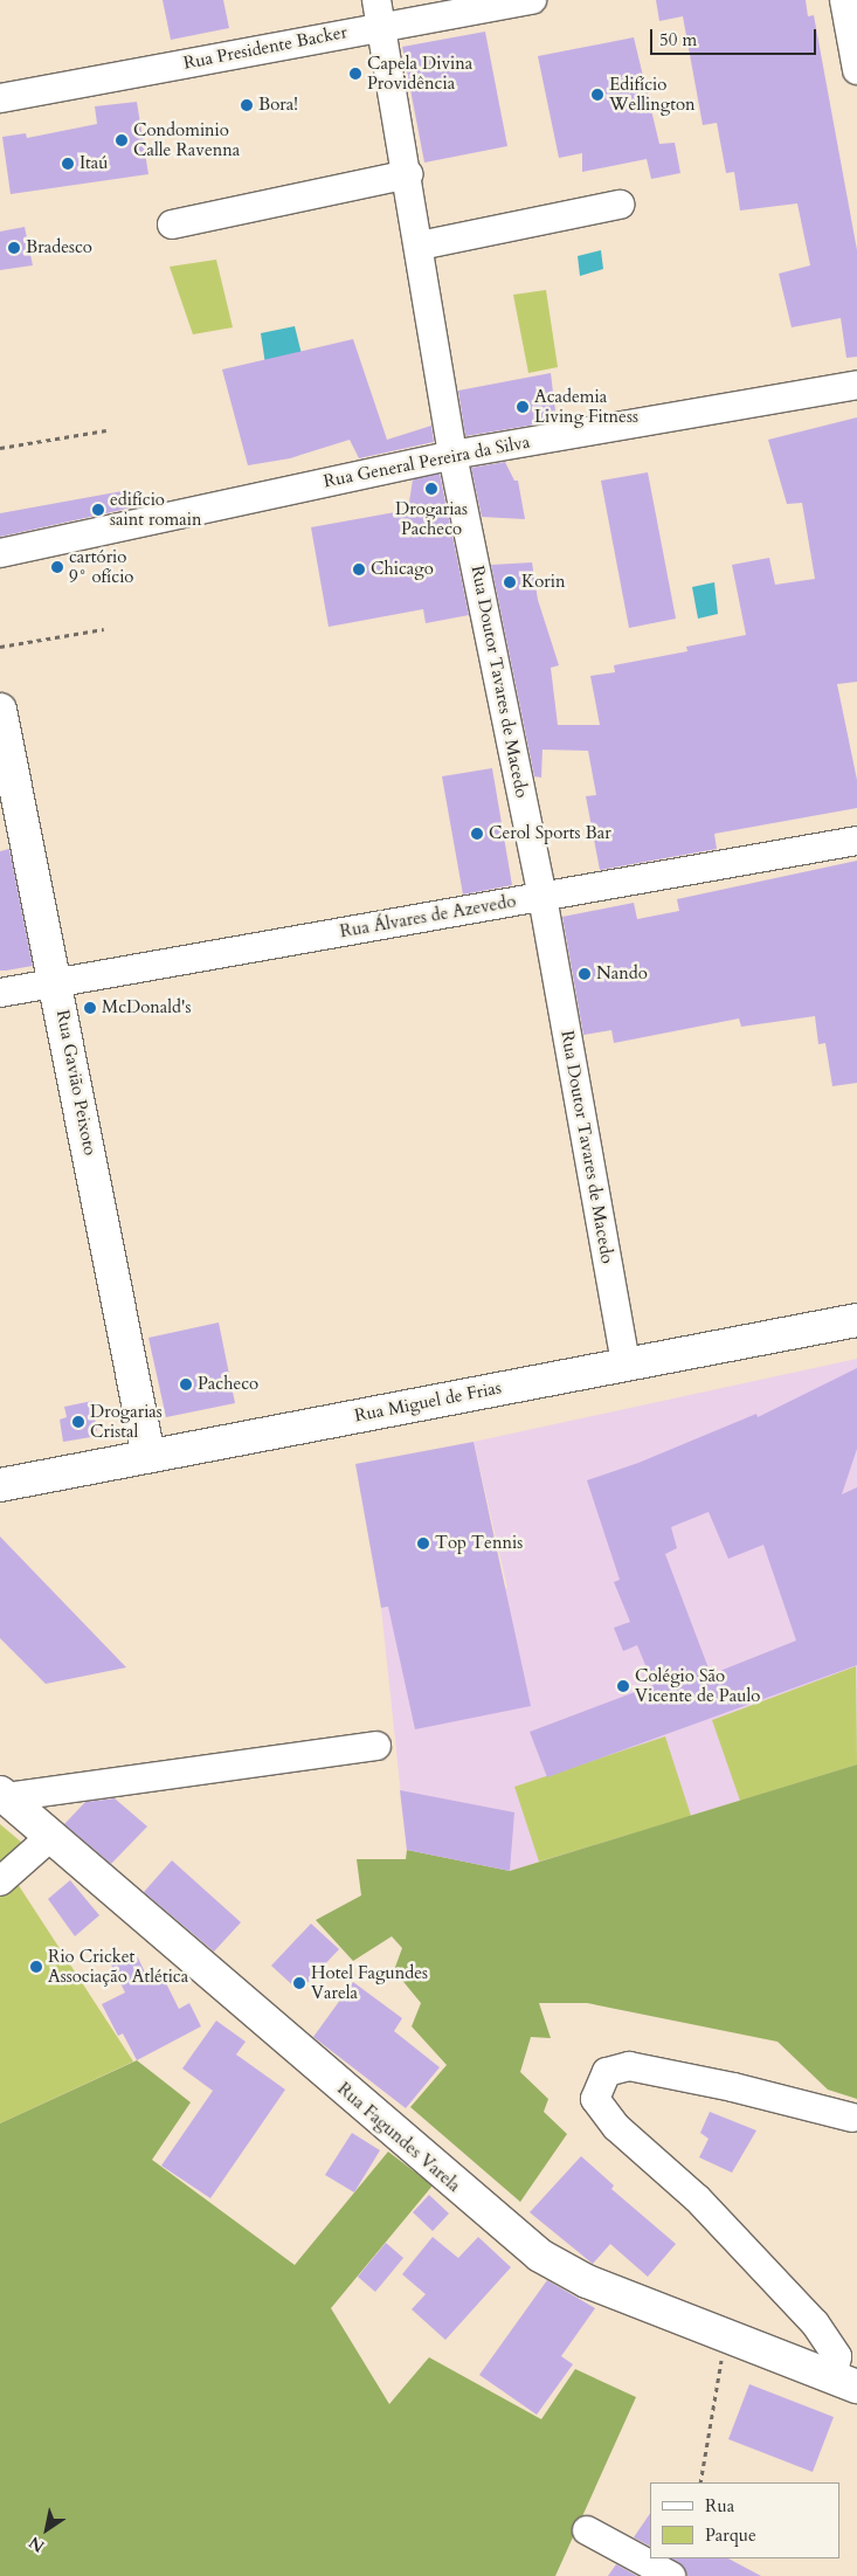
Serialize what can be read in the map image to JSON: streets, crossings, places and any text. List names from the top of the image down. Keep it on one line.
{"streets":{"main road":["Rua Gavião Peixoto","Rua Miguel de Frias","Rua Fagundes Varela"],"street":["Rua Presidente Backer","Rua General Pereira da Silva","Rua Doutor Tavares de Macedo","Rua Álvares de Azevedo"]},"crossings":[["Rua Presidente Backer","Rua Doutor Tavares de Macedo"],["Rua General Pereira da Silva","Rua Doutor Tavares de Macedo"],["Rua Doutor Tavares de Macedo","Rua Álvares de Azevedo"],["Rua Doutor Tavares de Macedo","Rua Miguel de Frias"],["Rua Álvares de Azevedo","Rua Gavião Peixoto"],["Rua Gavião Peixoto","Rua Miguel de Frias"]],"places":["Capela Divina Providência","Edifício Wellington","Bora!","Condominio Calle Ravenna","Itaú","Bradesco","Academia Living Fitness","Drogarias Pacheco","edifício saint romain","cartório 9° ofício","Chicago","Korin","Cerol Sports Bar","Nando","McDonald's","Pacheco","Drogarias Cristal","Top Tennis","Colégio São Vicente de Paulo","Rio Cricket Associação Atlética","Hotel Fagundes Varela"],"legend":["Rua","Parque"],"scale_bar":"50 m","north":"bottom left"}
